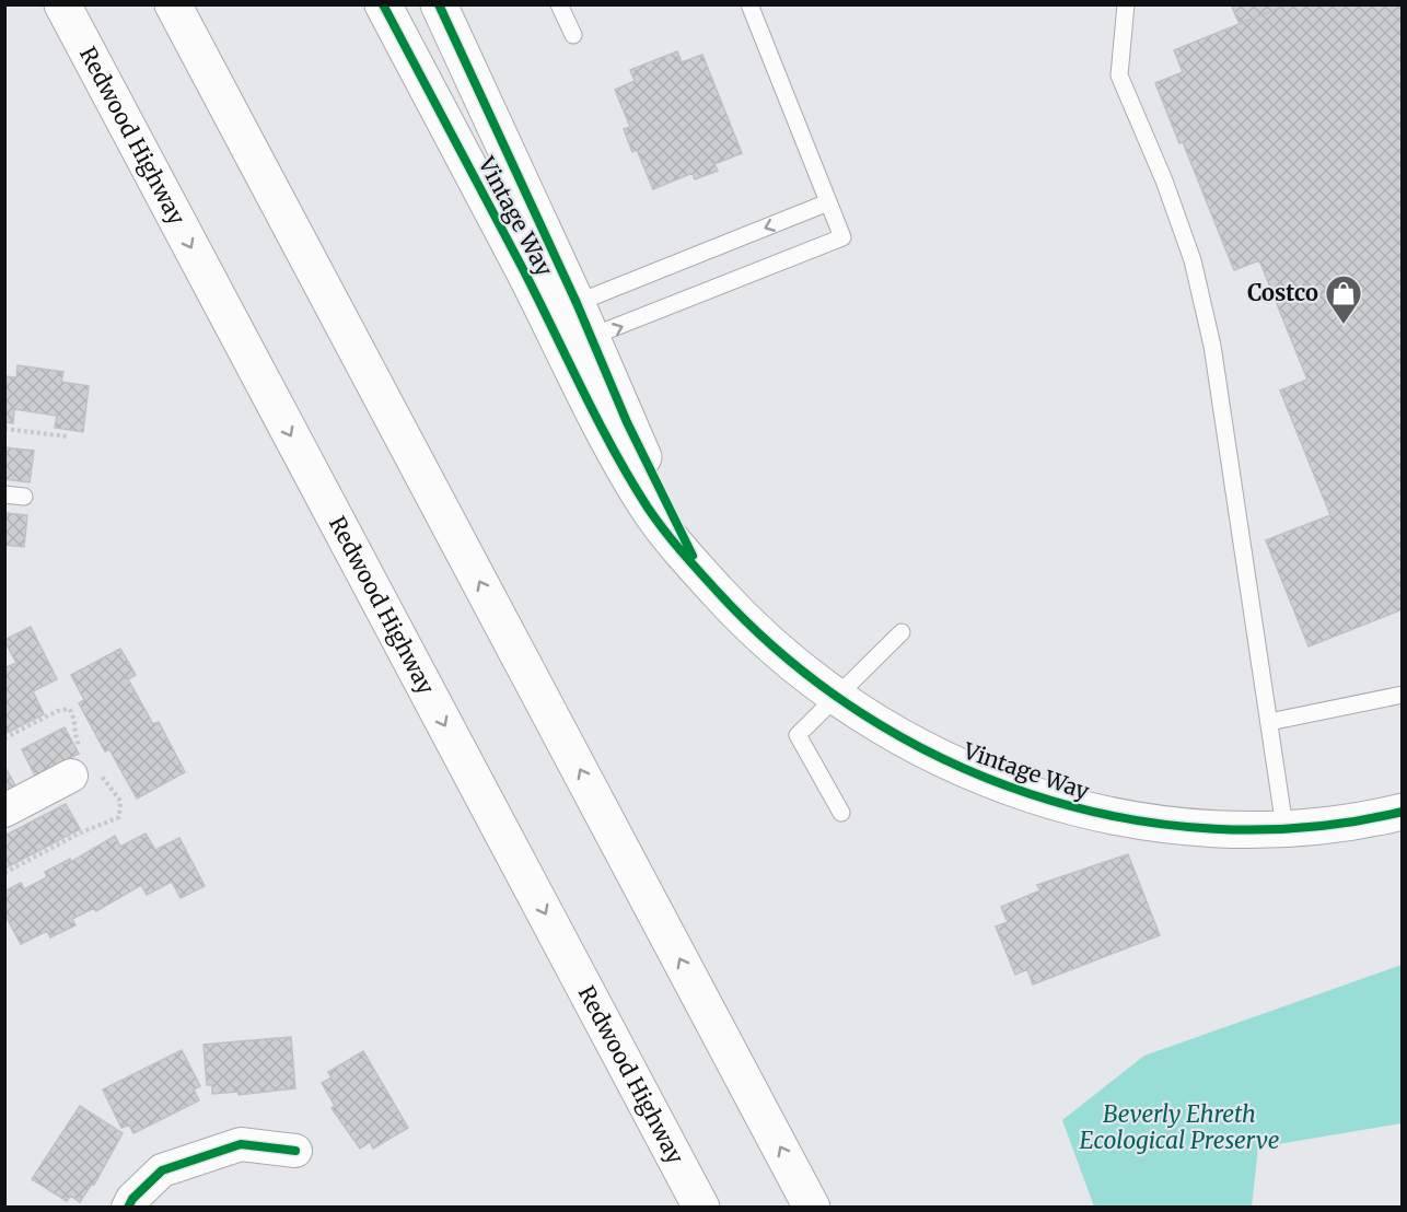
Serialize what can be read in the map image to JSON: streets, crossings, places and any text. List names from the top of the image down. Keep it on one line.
{"streets":{"main road":["Redwood Highway","Vintage Way"]},"water":["Beverly Ehreth Ecological Preserve"],"places":{"shop":["Costco"]}}
